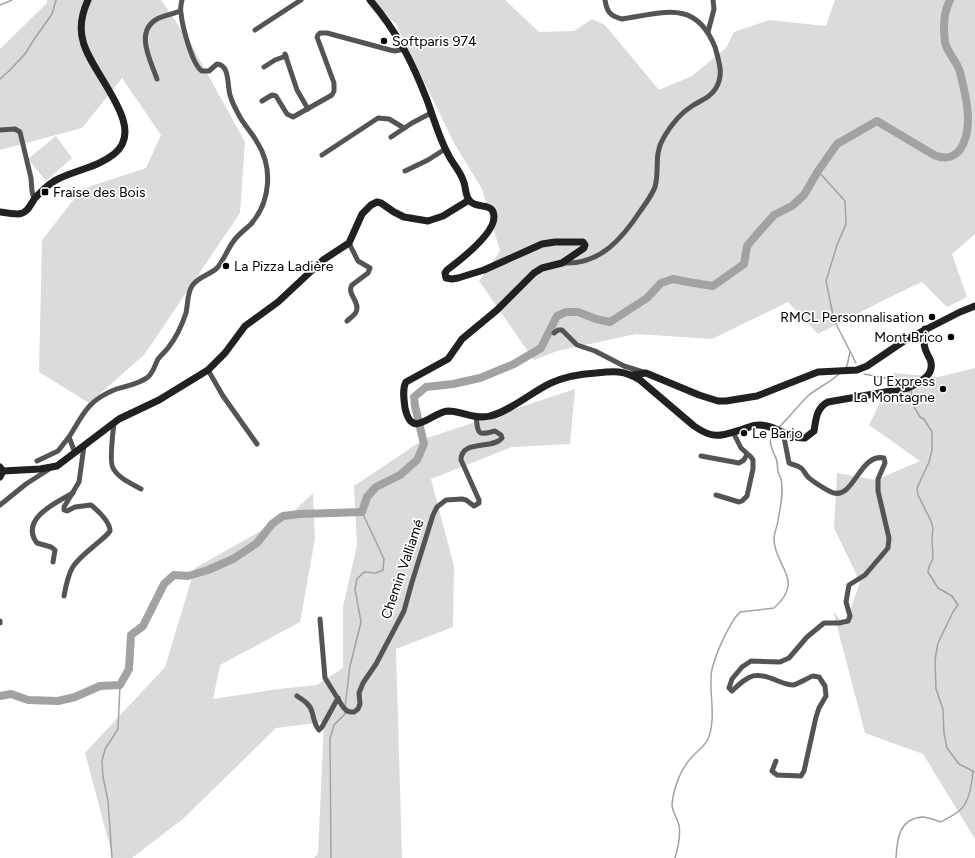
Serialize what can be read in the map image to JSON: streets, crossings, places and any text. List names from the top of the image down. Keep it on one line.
{"streets":{"street":["Chemin Valliamé"]},"places":{"other":["Softparis 974","La Pizza Ladière","RMCL Personnalisation","Mont Brico","U Express La Montagne","Le Barjo"],"transit":["Fraise des Bois"]}}
